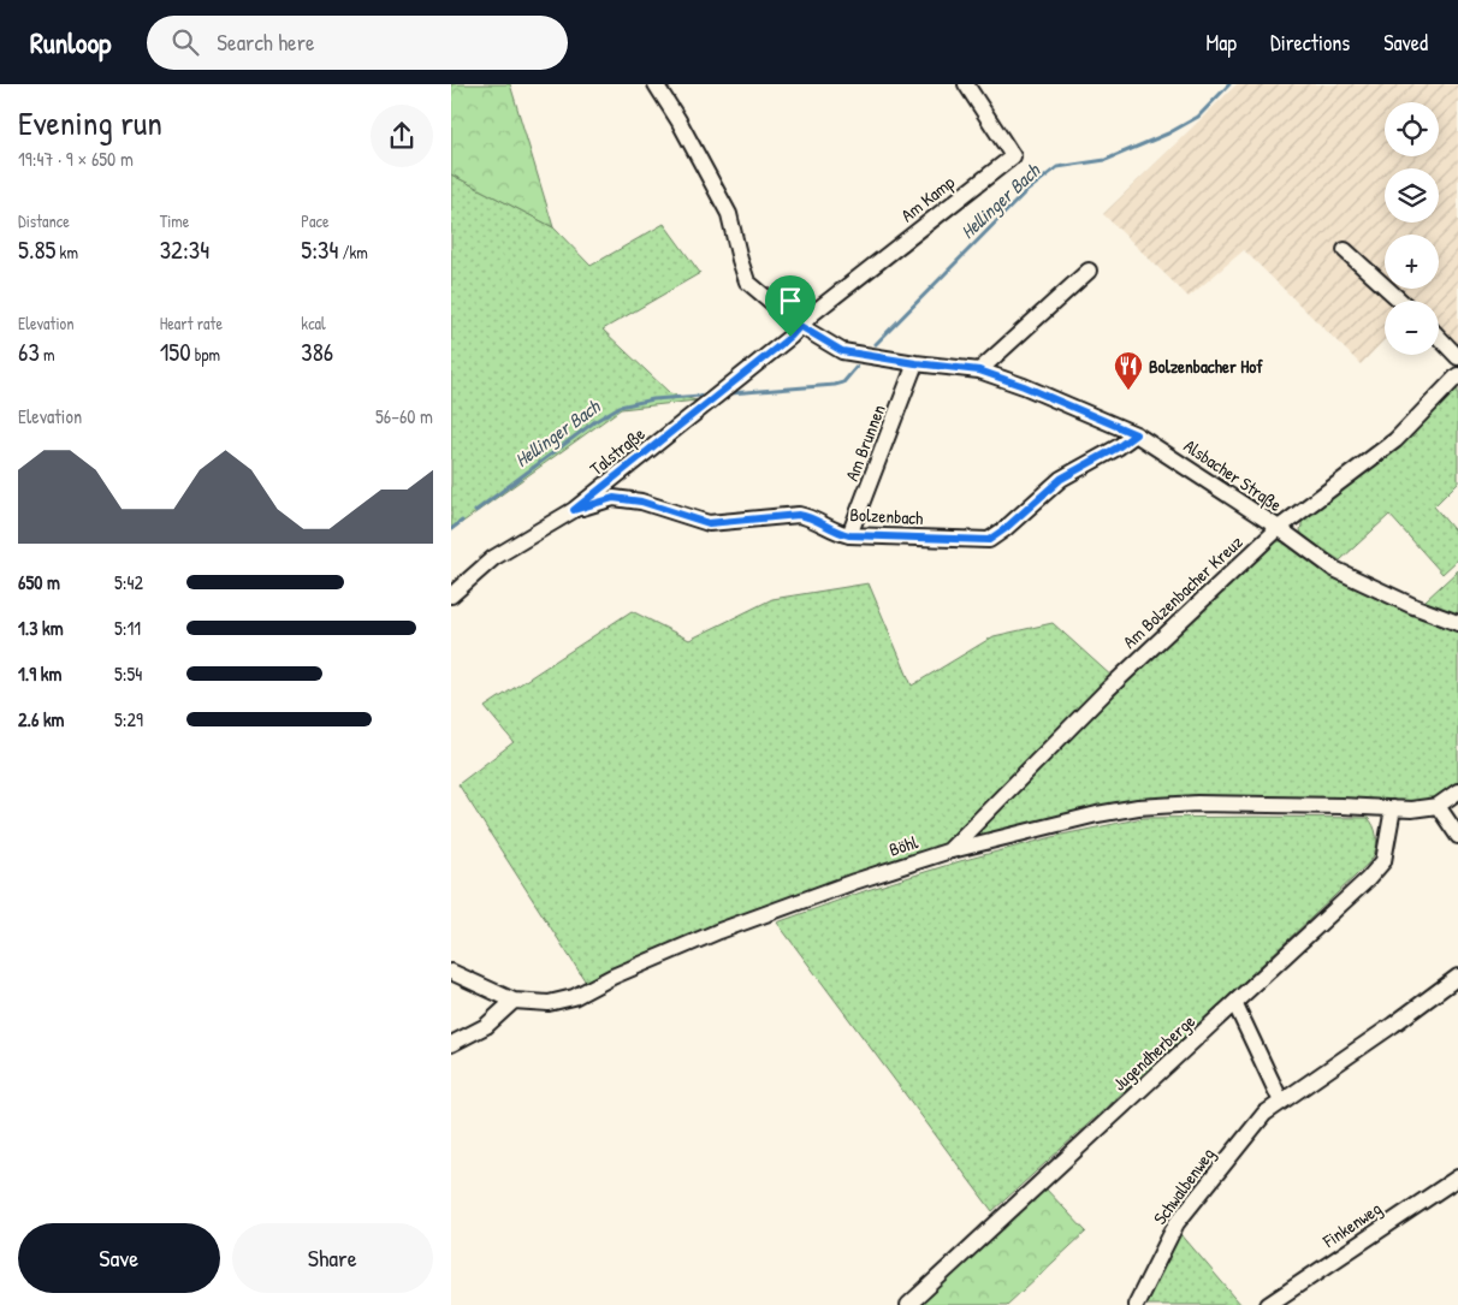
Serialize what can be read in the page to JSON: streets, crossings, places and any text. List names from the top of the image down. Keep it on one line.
{"streets":{"street":["Am Kamp","Am Brunnen","Talstraße","Alsbacher Straße","Bolzenbach","Am Bolzenbacher Kreuz","Böhl","Jugendherberge","Schwalbenweg","Finkenweg"]},"crossings":[["Am Kamp","Talstraße"],["Am Kamp","Alsbacher Straße"],["Am Brunnen","Alsbacher Straße"],["Am Brunnen","Bolzenbach"],["Talstraße","Alsbacher Straße"],["Talstraße","Bolzenbach"],["Alsbacher Straße","Bolzenbach"],["Alsbacher Straße","Am Bolzenbacher Kreuz"],["Am Bolzenbacher Kreuz","Böhl"],["Böhl","Jugendherberge"]],"water":["Hellinger Bach"],"places":{"restaurant":["Bolzenbacher Hof"]},"page":{"header":"Runloop","search":"Search here","nav":["Map","Directions","Saved"],"heading":["Evening run","19:47 · 9 × 650 m"],"map_buttons":["+","−"],"stats":[["Distance","5.85 km"],["Time","32:34"],["Pace","5:34 /km"],["Elevation","63 m"],["Heart rate","150 bpm"],["kcal","386"]],"chart":["Elevation","56–60 m"],"list":[{"name":"650 m","note":"5:42"},{"name":"1.3 km","note":"5:11"},{"name":"1.9 km","note":"5:54"},{"name":"2.6 km","note":"5:29"}],"buttons":["Save","Share"]}}
